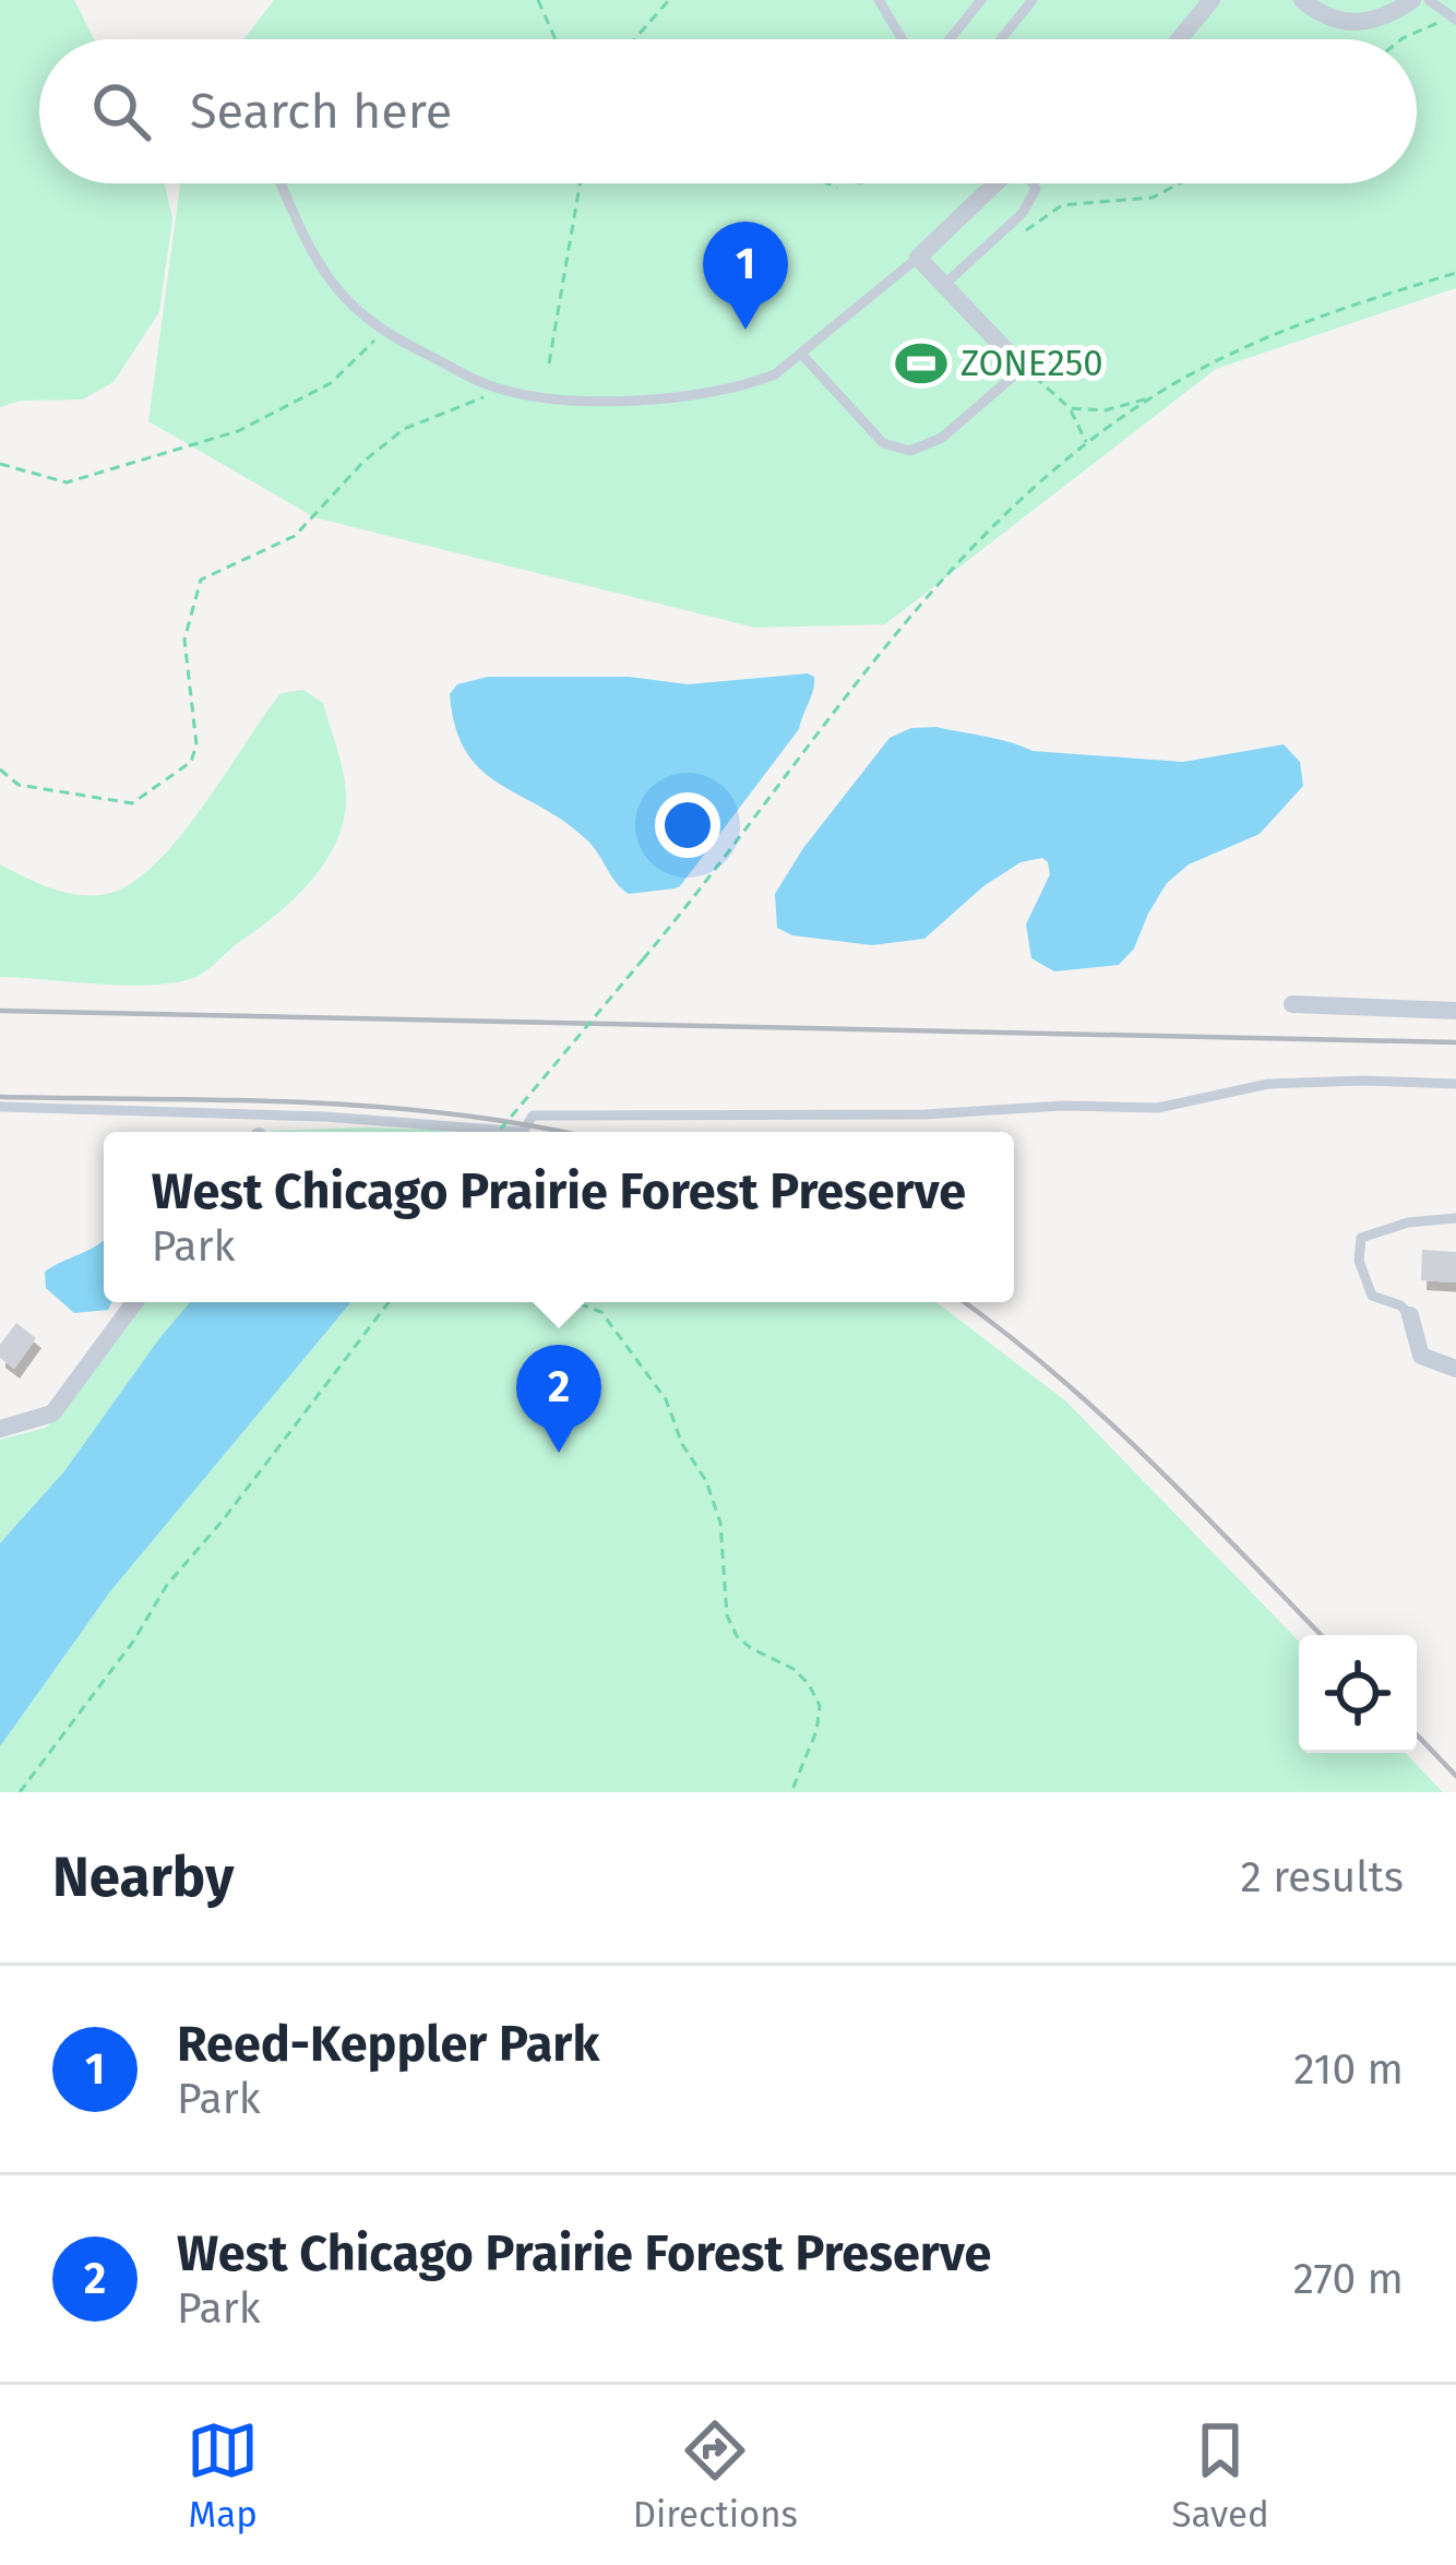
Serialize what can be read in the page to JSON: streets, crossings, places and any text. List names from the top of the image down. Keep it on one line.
{"places":{"sports":["ZONE250"]},"page":{"search":"Search here","pins":["1","2"],"popup":["West Chicago Prairie Forest Preserve","Park"],"heading":["Nearby","2 results"],"list":[{"mark":"1","name":"Reed-Keppler Park","note":"Park","value":"210 m"},{"mark":"2","name":"West Chicago Prairie Forest Preserve","note":"Park","value":"270 m"}],"nav":["Map","Directions","Saved"]}}
